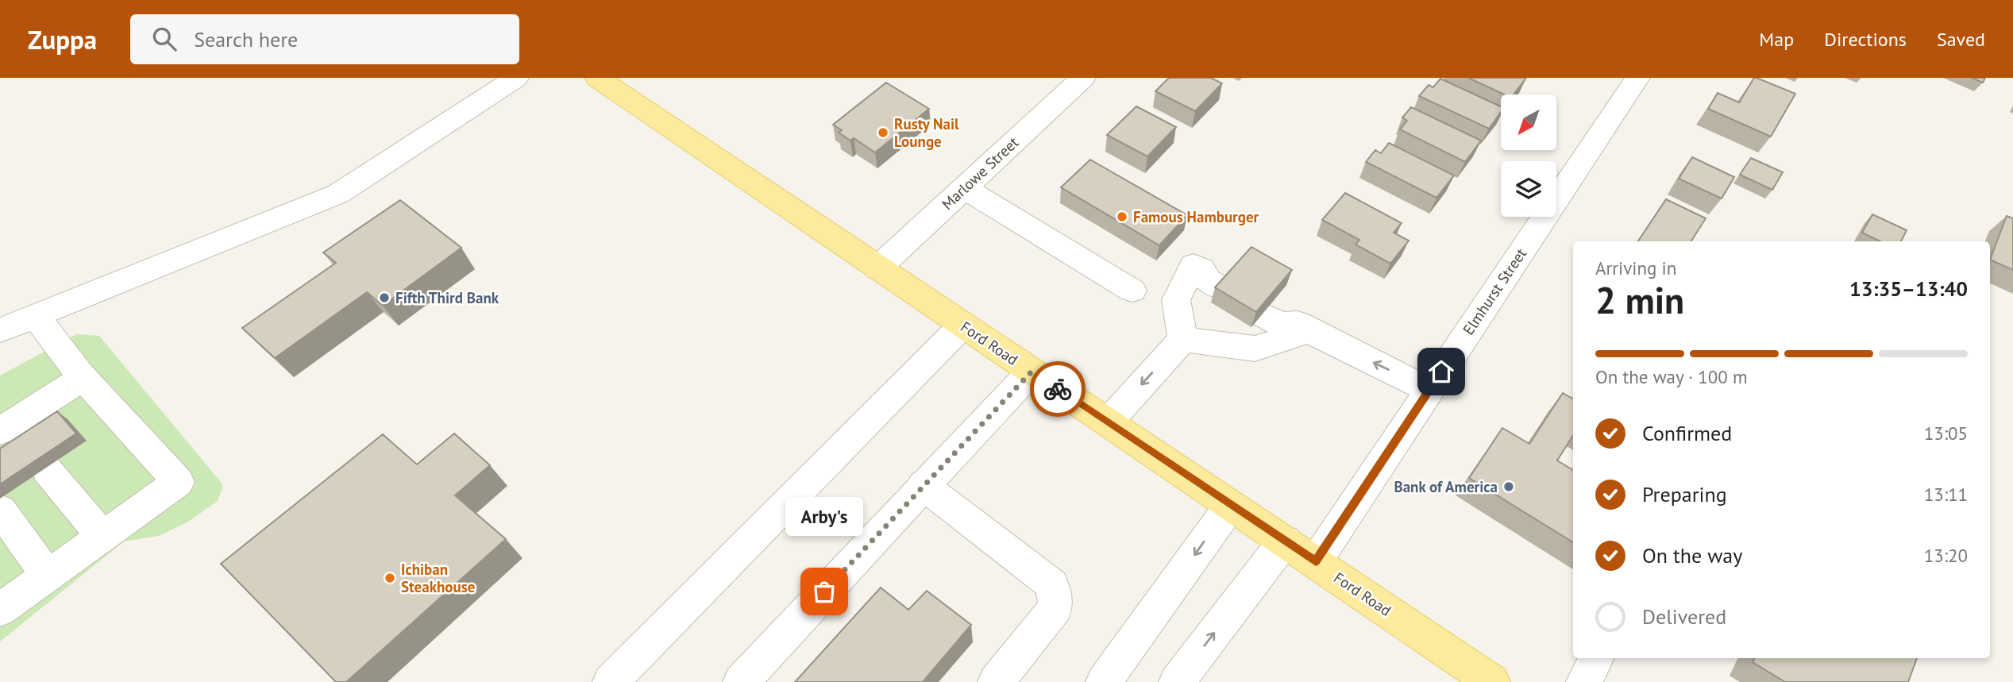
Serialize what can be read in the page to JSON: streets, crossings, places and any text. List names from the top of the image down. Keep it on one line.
{"streets":{"main road":["Ford Road"],"street":["Marlowe Street","Elmhurst Street"]},"crossings":[["Marlowe Street","Ford Road"],["Elmhurst Street","Ford Road"]],"places":["Rusty Nail Lounge","Famous Hamburger","Fifth Third Bank","Bank of America","Ichiban Steakhouse","Arby's"],"north":"bottom left","page":{"header":"Zuppa","search":"Search here","nav":["Map","Directions","Saved"],"heading":["2 min","Arriving in","13:35–13:40"],"bar":"On the way · 100 m","list":[["Confirmed","13:05"],["Preparing","13:11"],["On the way","13:20"],"Delivered"],"bubble":"Arby's"}}
